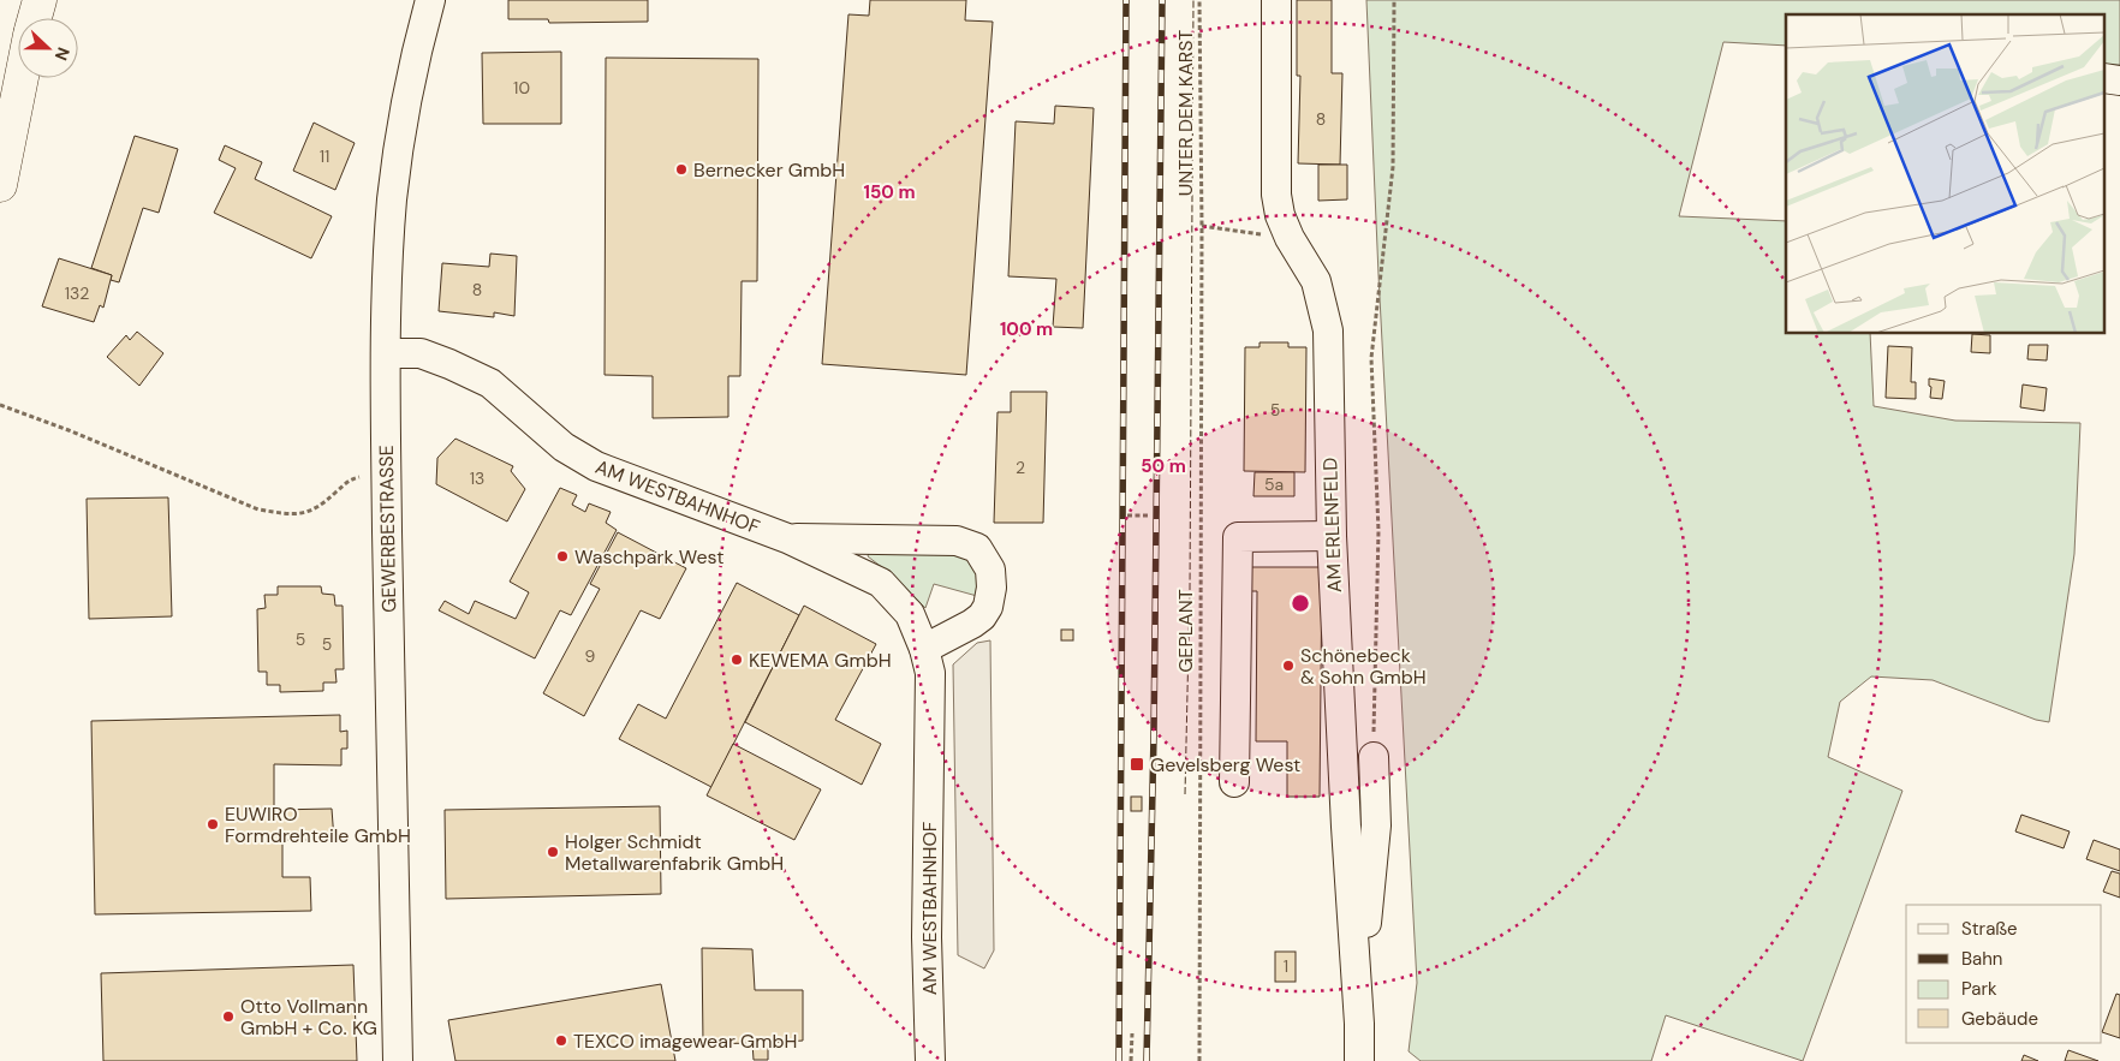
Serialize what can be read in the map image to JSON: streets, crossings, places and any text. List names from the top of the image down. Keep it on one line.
{"streets":{"street":["AM WESTBAHNHOF","AM ERLENFELD","GEWERBESTRASSE"],"path":["UNTER DEM KARST","GEPLANT"]},"crossings":[["UNTER DEM KARST","GEPLANT"],["AM WESTBAHNHOF","GEWERBESTRASSE"]],"places":{"other":["Bernecker GmbH","Waschpark West","KEWEMA GmbH","Schönebeck & Sohn GmbH","EUWIRO Formdrehteile GmbH","Holger Schmidt Metallwarenfabrik GmbH","Otto Vollmann GmbH + Co. KG","TEXCO imagewear GmbH"],"transit":["Gevelsberg West"]},"house_numbers":["10","8","11","8","132","5","2","13","5a","5","5","9","1"],"legend":["Straße","Bahn","Park","Gebäude"],"north":"right","rings":["150 m","100 m","50 m"]}
